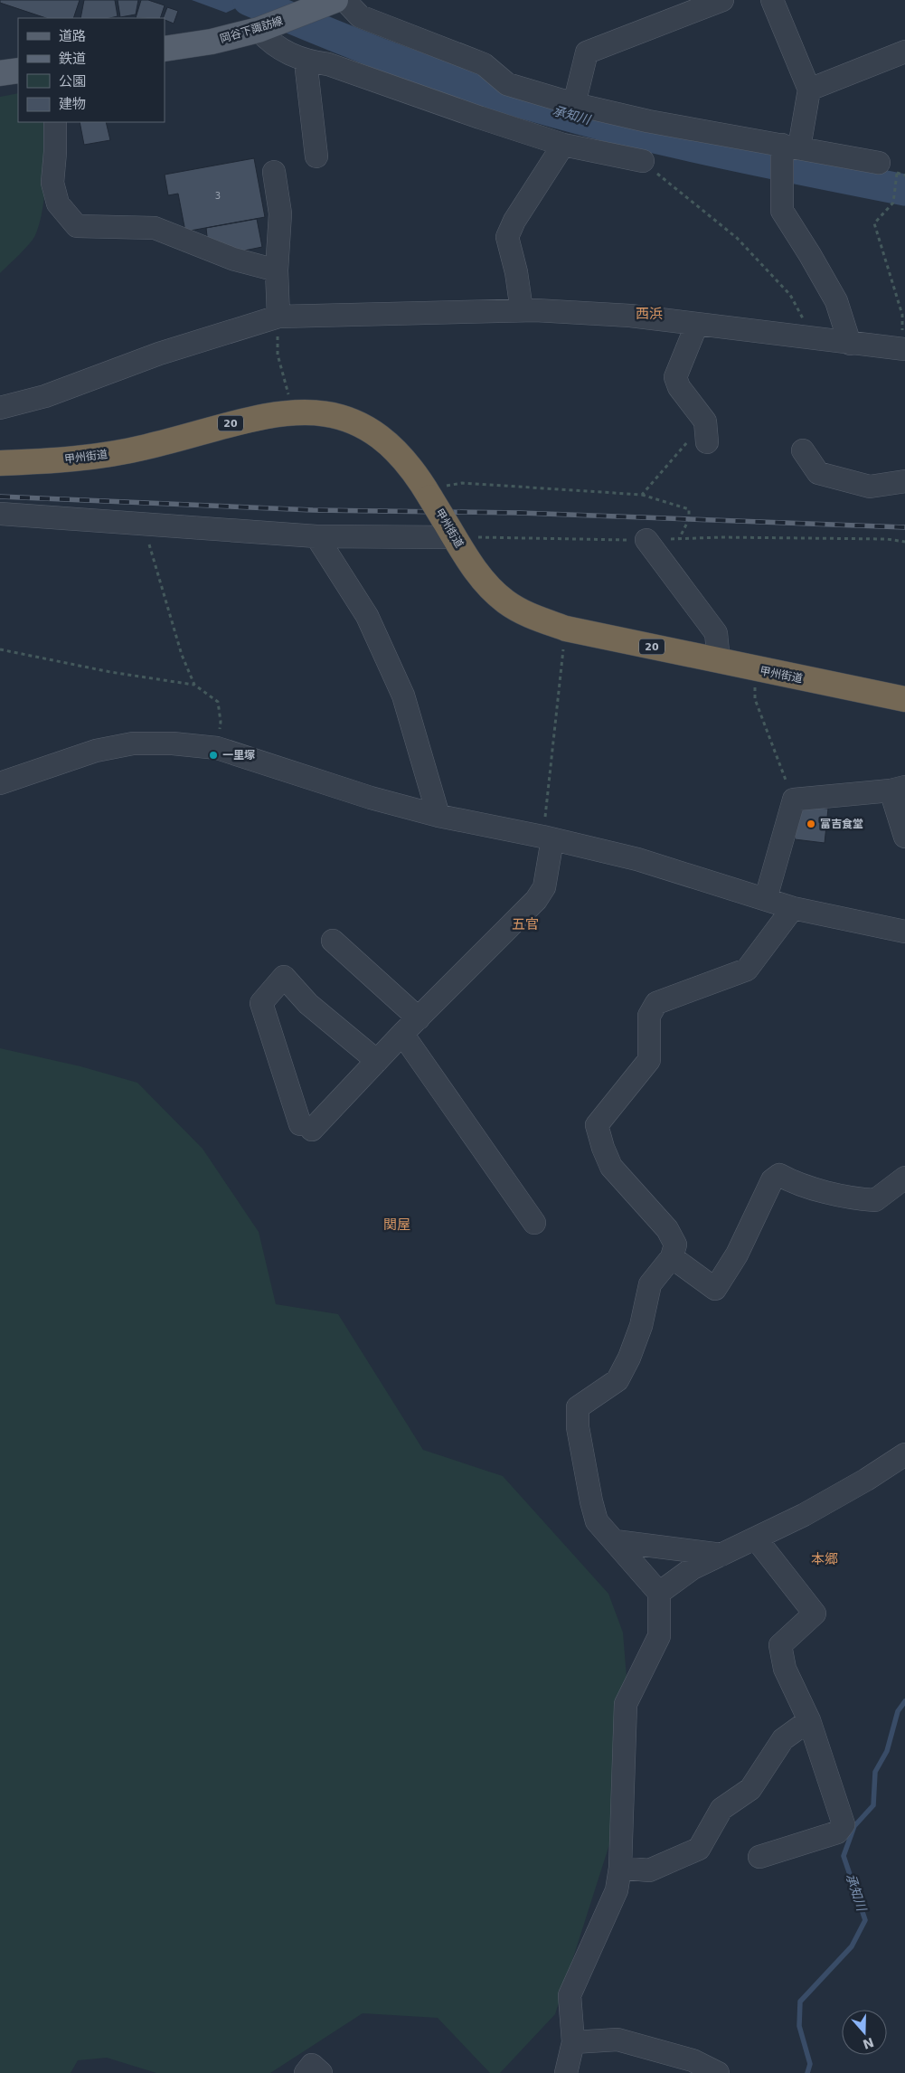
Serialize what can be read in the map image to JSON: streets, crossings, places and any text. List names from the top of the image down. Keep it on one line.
{"streets":{"highway":["20","甲州街道"],"main road":["岡谷下諏訪線"]},"districts":["西浜","五官","関屋","本郷"],"water":["承知川"],"places":["一里塚","富吉食堂"],"house_numbers":["3"],"legend":["道路","鉄道","公園","建物"],"north":"bottom"}
